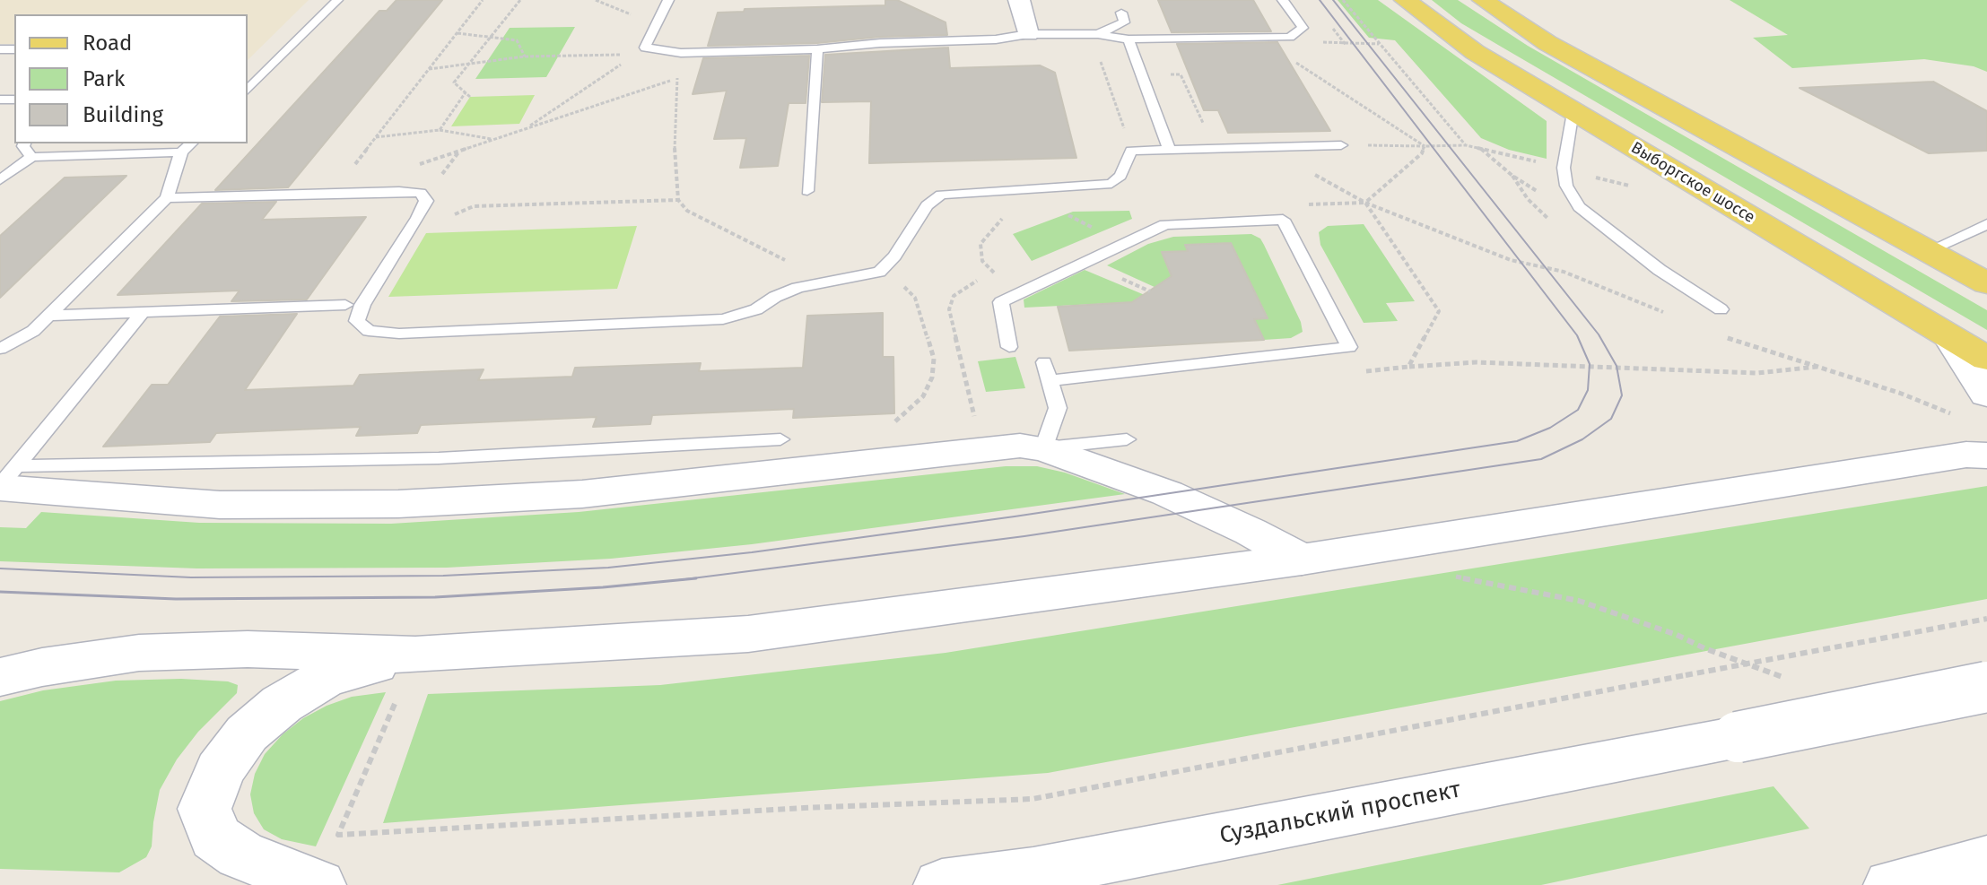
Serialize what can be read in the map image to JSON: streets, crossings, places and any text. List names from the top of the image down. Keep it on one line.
{"streets":{"main road":["Выборгское шоссе","Суздальский проспект"]},"legend":["Road","Park","Building"]}
